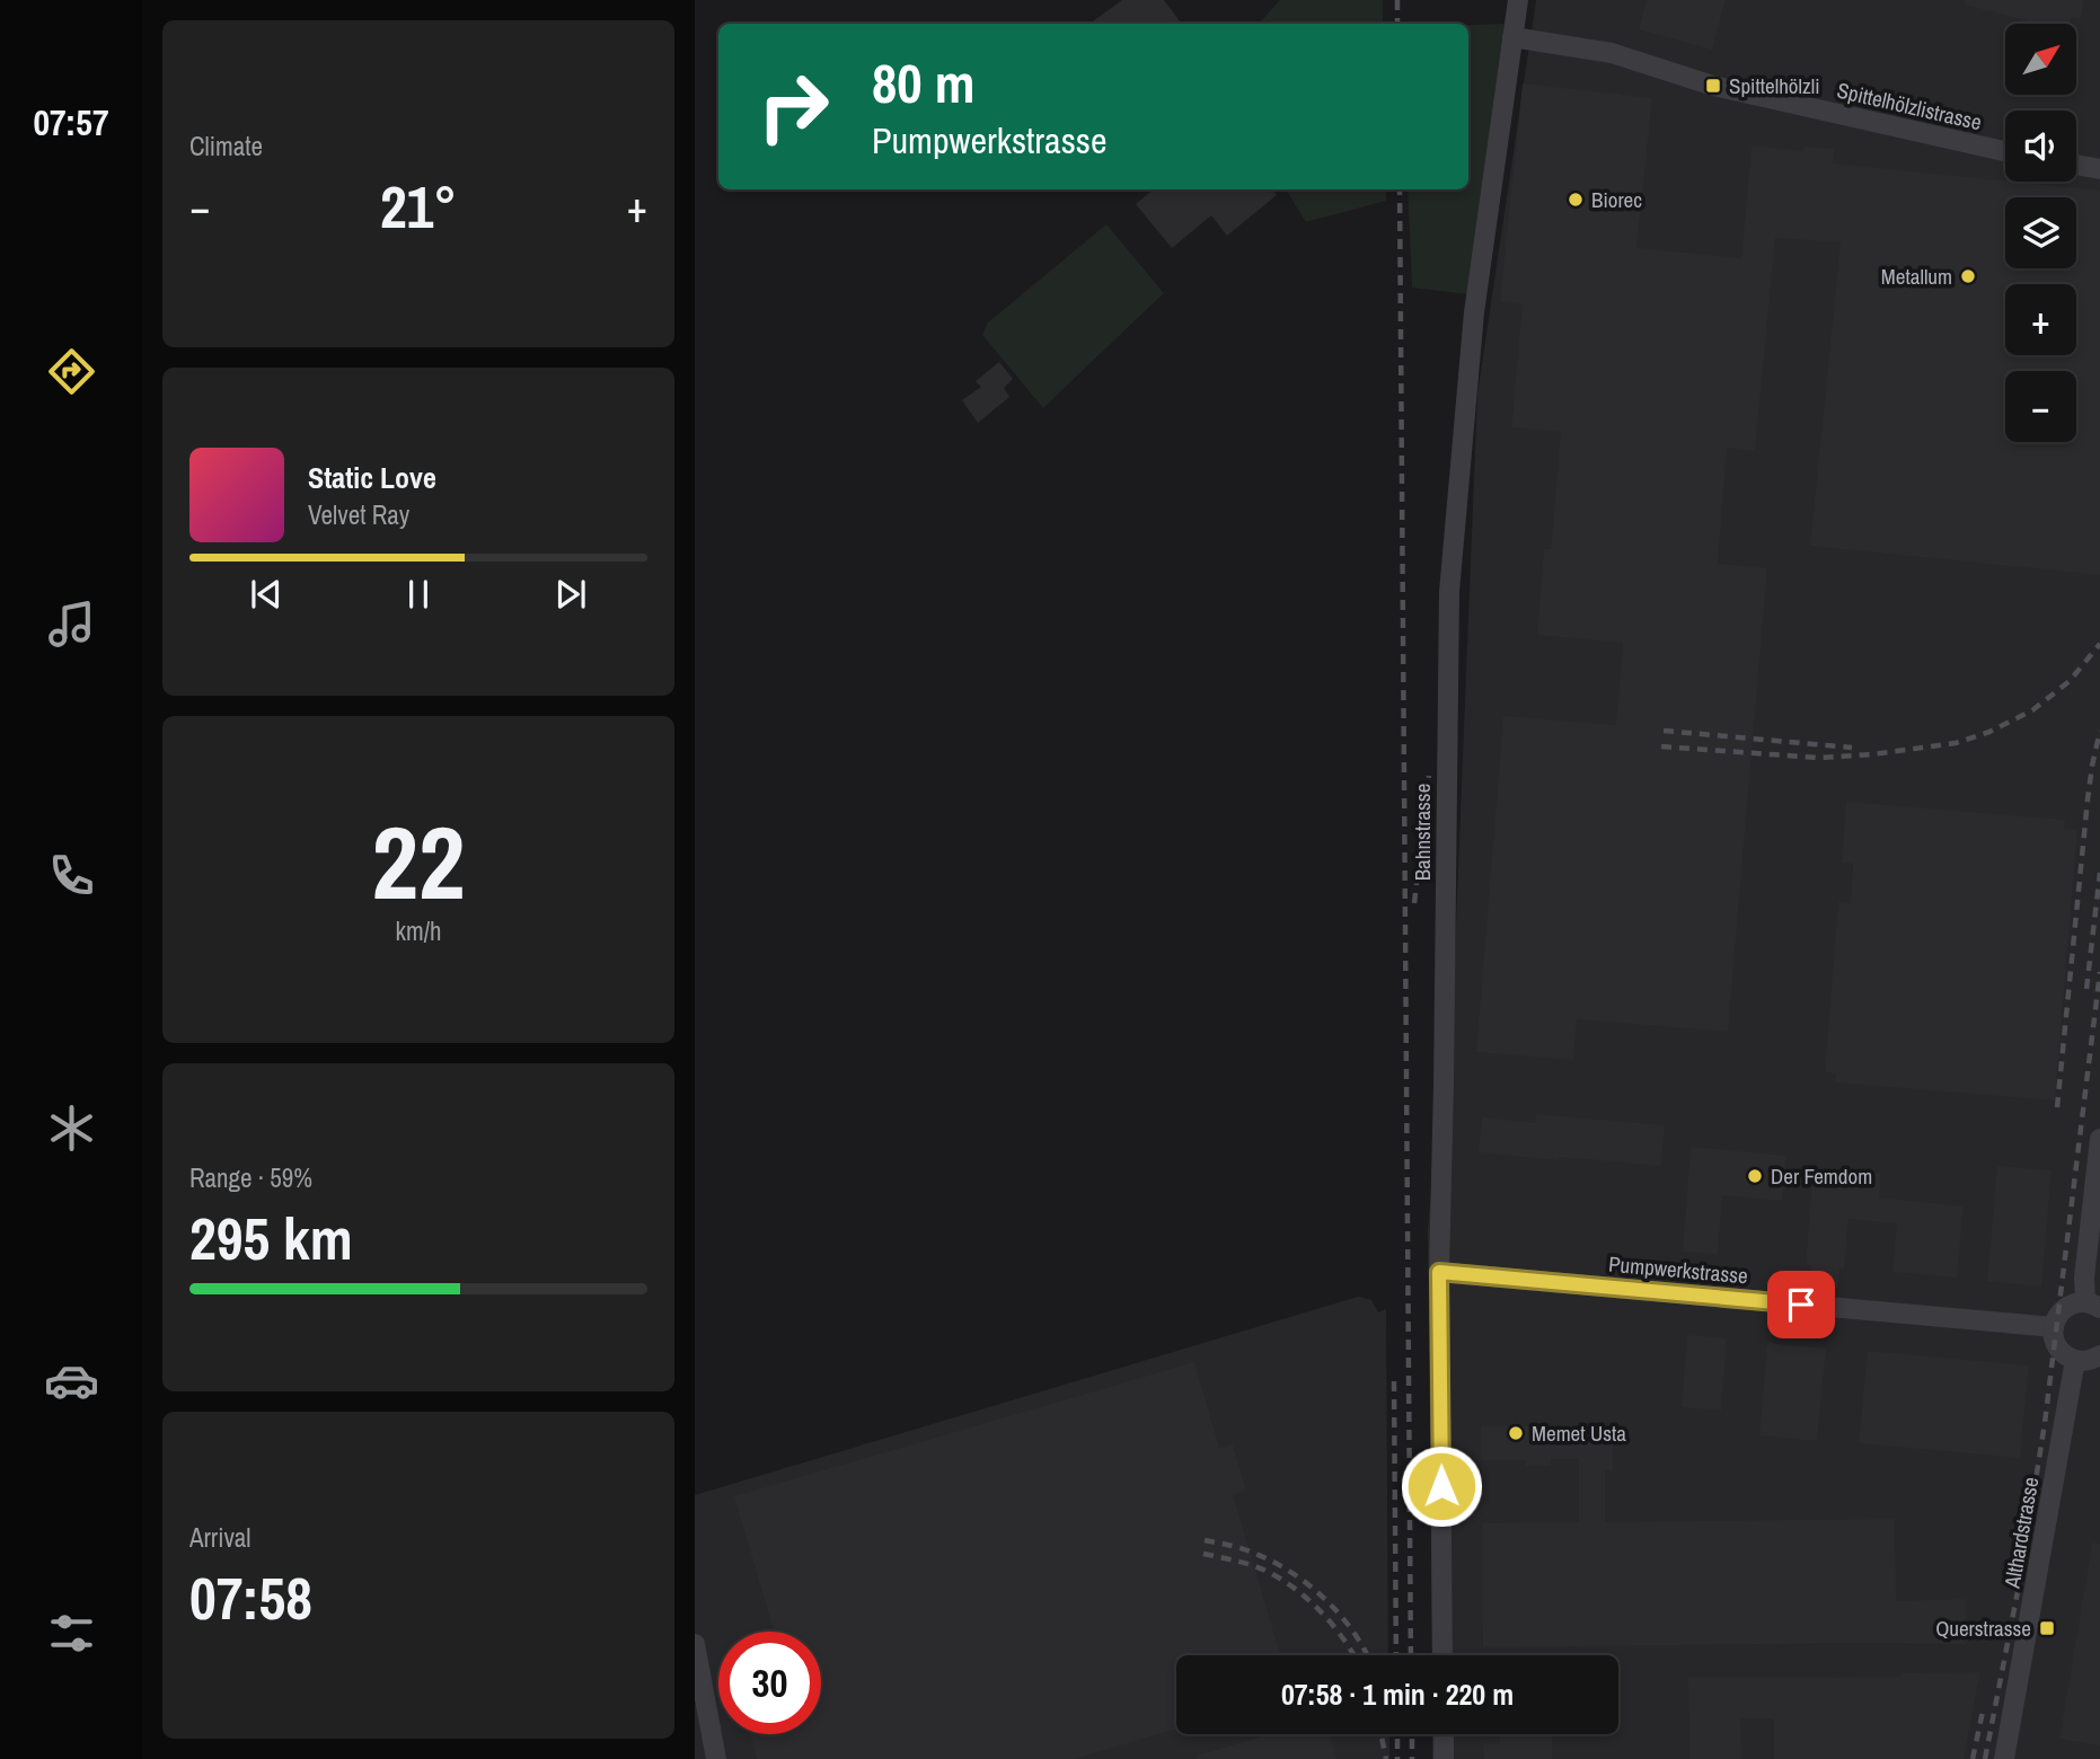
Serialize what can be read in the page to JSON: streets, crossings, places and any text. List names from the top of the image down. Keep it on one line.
{"streets":{"street":["Spittelhölzlistrasse","Bahnstrasse","Pumpwerkstrasse","Althardstrasse"]},"crossings":[["Spittelhölzlistrasse","Bahnstrasse"],["Bahnstrasse","Pumpwerkstrasse"]],"places":{"transit":["Spittelhölzli","Querstrasse"],"other":["Biorec","Metallum","Der Femdom","Memet Usta"]},"north":"top right","page":{"tabs":"07:57","tile":["Climate",["22","km/h"],["Range · 59%","295 km"],["Arrival","07:58"]],"map_buttons":["+","−"],"turn":["80 m","Pumpwerkstrasse"],"heat":["−","21°","+"],"song":["Static Love","Velvet Ray"],"limit":"30","trip":"07:58 · 1 min · 220 m"}}
